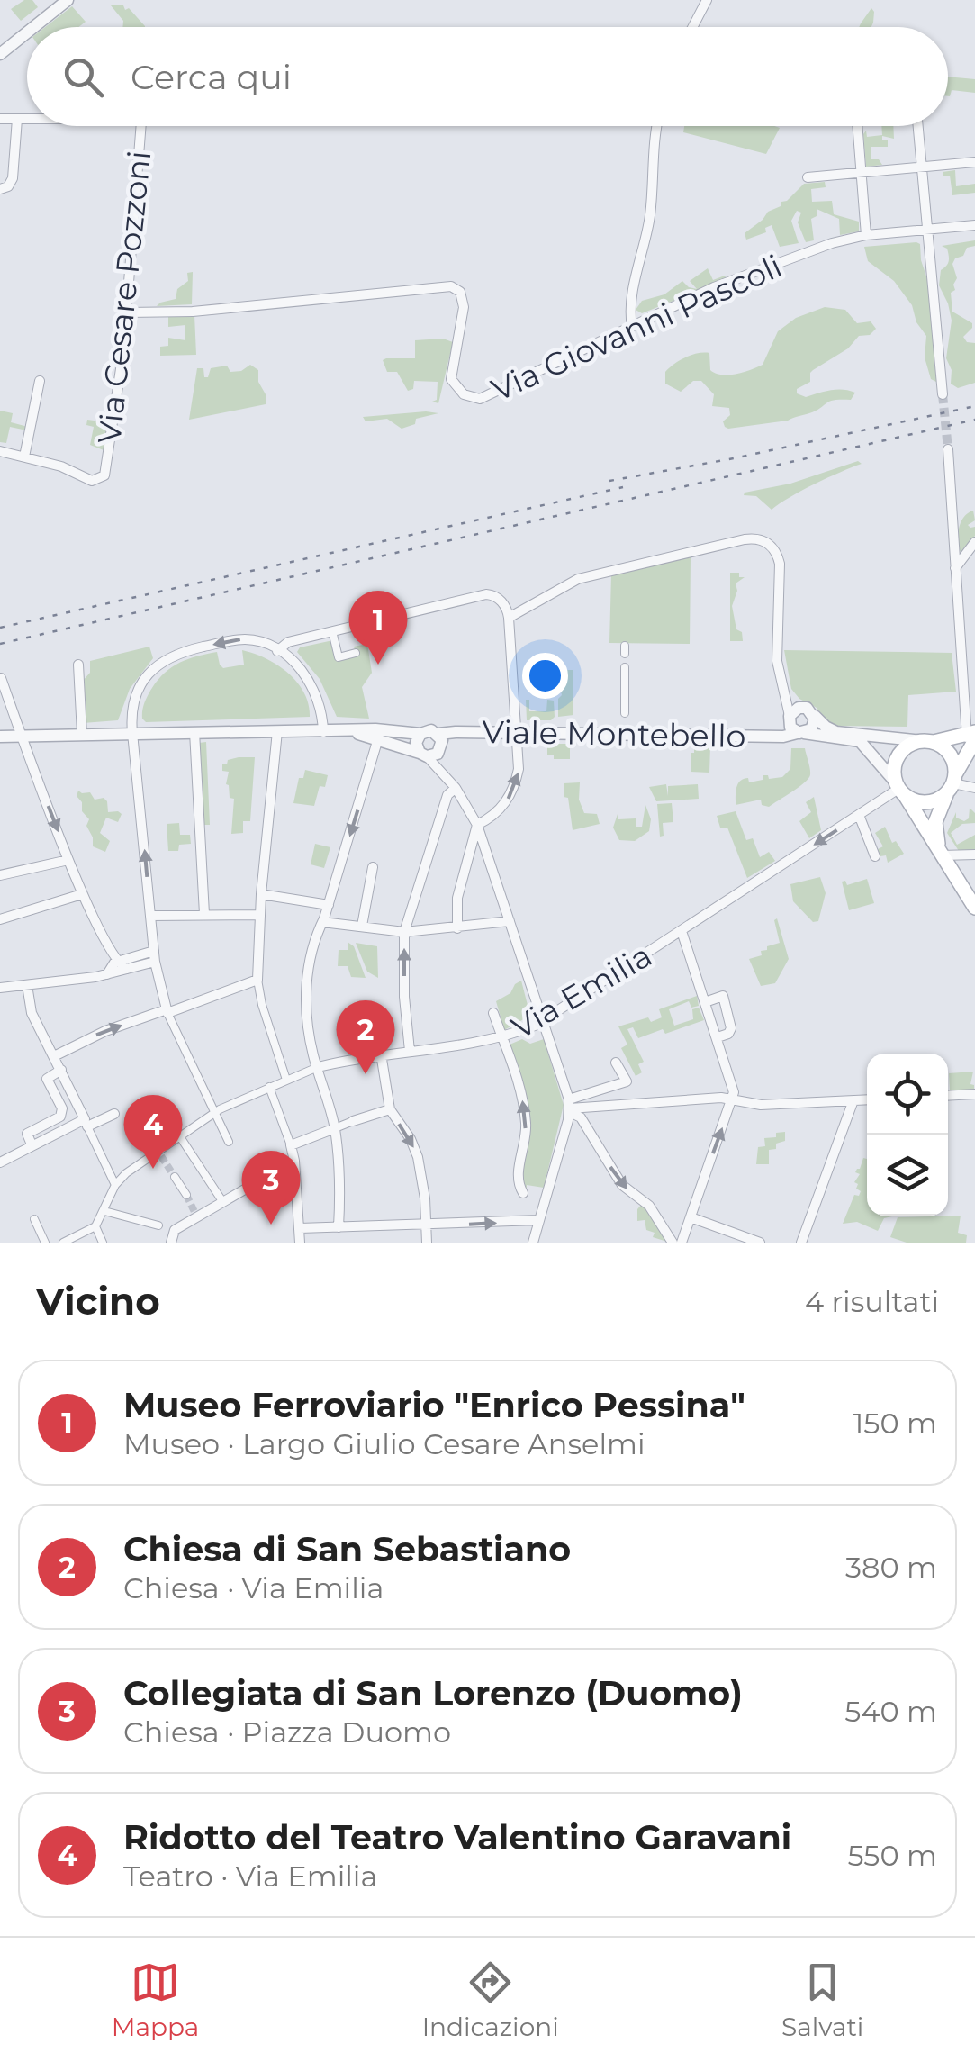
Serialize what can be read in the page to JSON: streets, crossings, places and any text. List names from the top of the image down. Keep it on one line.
{"streets":{"street":["Via Cesare Pozzoni","Via Giovanni Pascoli","Viale Montebello","Via Emilia"]},"crossings":[["Via Cesare Pozzoni","Via Giovanni Pascoli"],["Viale Montebello","Via Emilia"]],"page":{"search":"Cerca qui","pins":["1","2","4","3"],"heading":["Vicino","4 risultati"],"list":[{"mark":"1","name":"Museo Ferroviario \"Enrico Pessina\"","note":"Museo · Largo Giulio Cesare Anselmi","value":"150 m"},{"mark":"2","name":"Chiesa di San Sebastiano","note":"Chiesa · Via Emilia","value":"380 m"},{"mark":"3","name":"Collegiata di San Lorenzo (Duomo)","note":"Chiesa · Piazza Duomo","value":"540 m"},{"mark":"4","name":"Ridotto del Teatro Valentino Garavani","note":"Teatro · Via Emilia","value":"550 m"}],"nav":["Mappa","Indicazioni","Salvati"]}}
